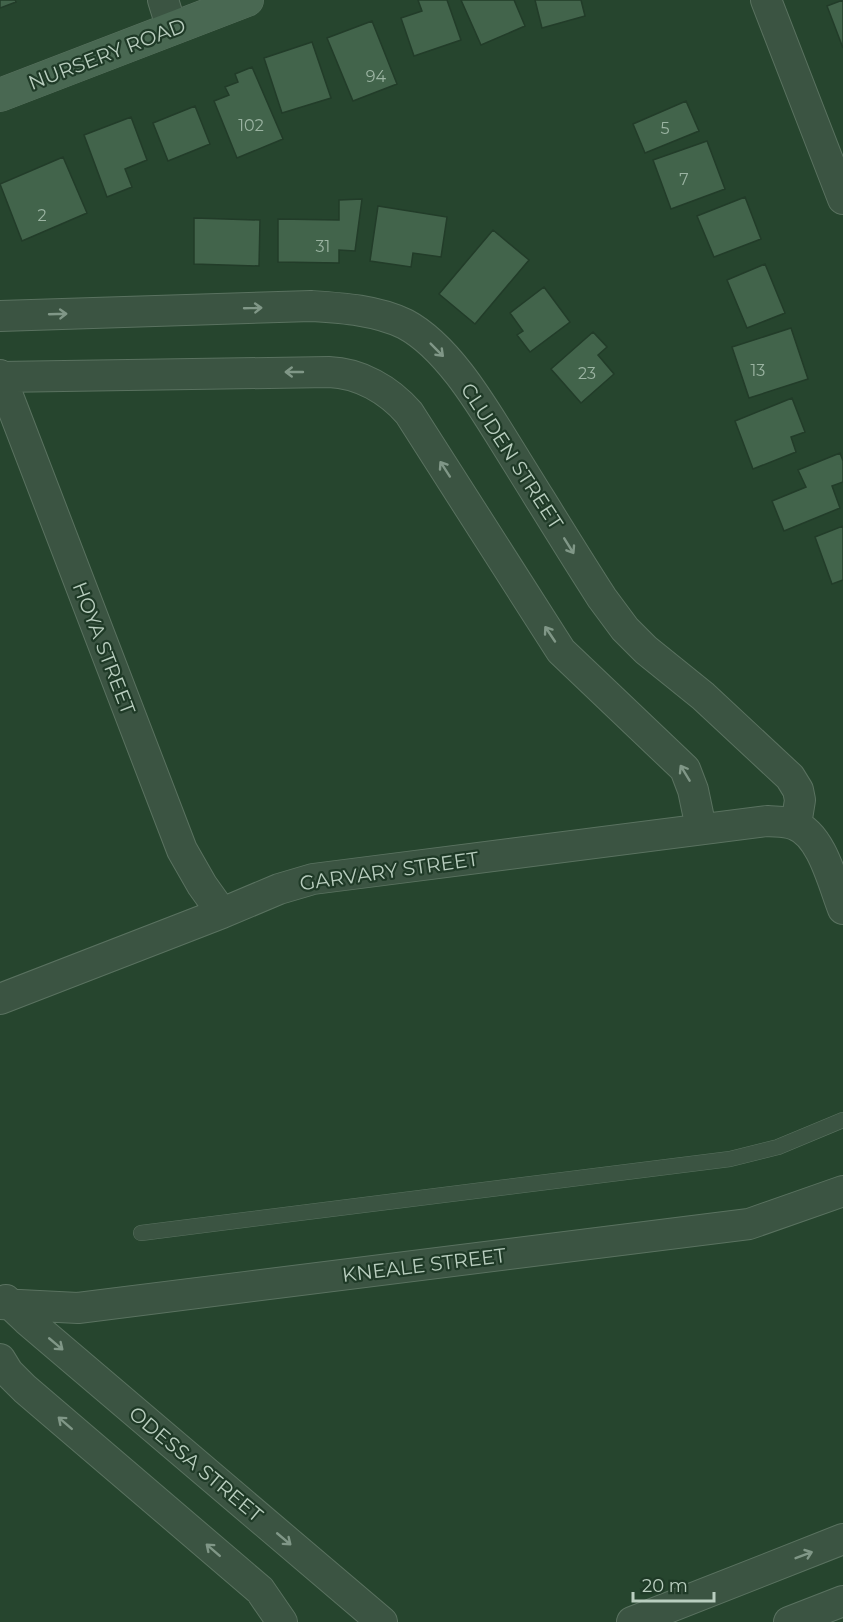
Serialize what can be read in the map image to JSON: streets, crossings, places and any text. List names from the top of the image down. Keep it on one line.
{"streets":{"main road":["NURSERY ROAD"],"street":["CLUDEN STREET","HOYA STREET","GARVARY STREET","KNEALE STREET","ODESSA STREET"]},"crossings":[["CLUDEN STREET","GARVARY STREET"],["HOYA STREET","GARVARY STREET"],["KNEALE STREET","ODESSA STREET"]],"one_way":["CLUDEN STREET"],"house_numbers":["94","102","5","7","2","31","13","23"],"scale_bar":"20 m"}
